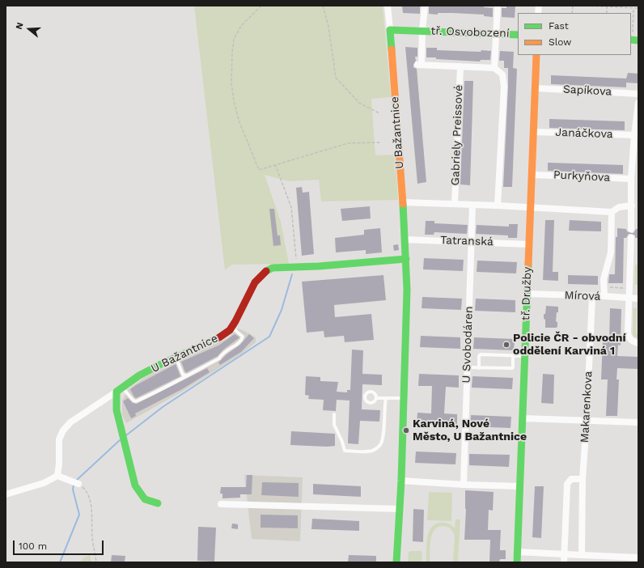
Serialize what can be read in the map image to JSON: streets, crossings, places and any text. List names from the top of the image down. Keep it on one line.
{"streets":{"street":["tř. Osvobození","Sapíkova","U Bažantnice","Janáčkova","Gabriely Preissové","Purkyňova","Tatranská","tř. Družby","Mírová","U Svobodáren","Makarenkova"]},"crossings":[["tř. Osvobození","U Bažantnice"],["tř. Osvobození","Gabriely Preissové"],["Sapíkova","tř. Družby"],["U Bažantnice","Tatranská"],["Janáčkova","tř. Družby"],["Purkyňova","tř. Družby"],["Tatranská","tř. Družby"],["Tatranská","U Svobodáren"],["tř. Družby","Mírová"],["Mírová","Makarenkova"]],"places":["Policie ČR - obvodní oddělení Karviná 1","Karviná, Nové Město, U Bažantnice"],"legend":["Fast","Slow"],"scale_bar":"100 m","north":"left"}
